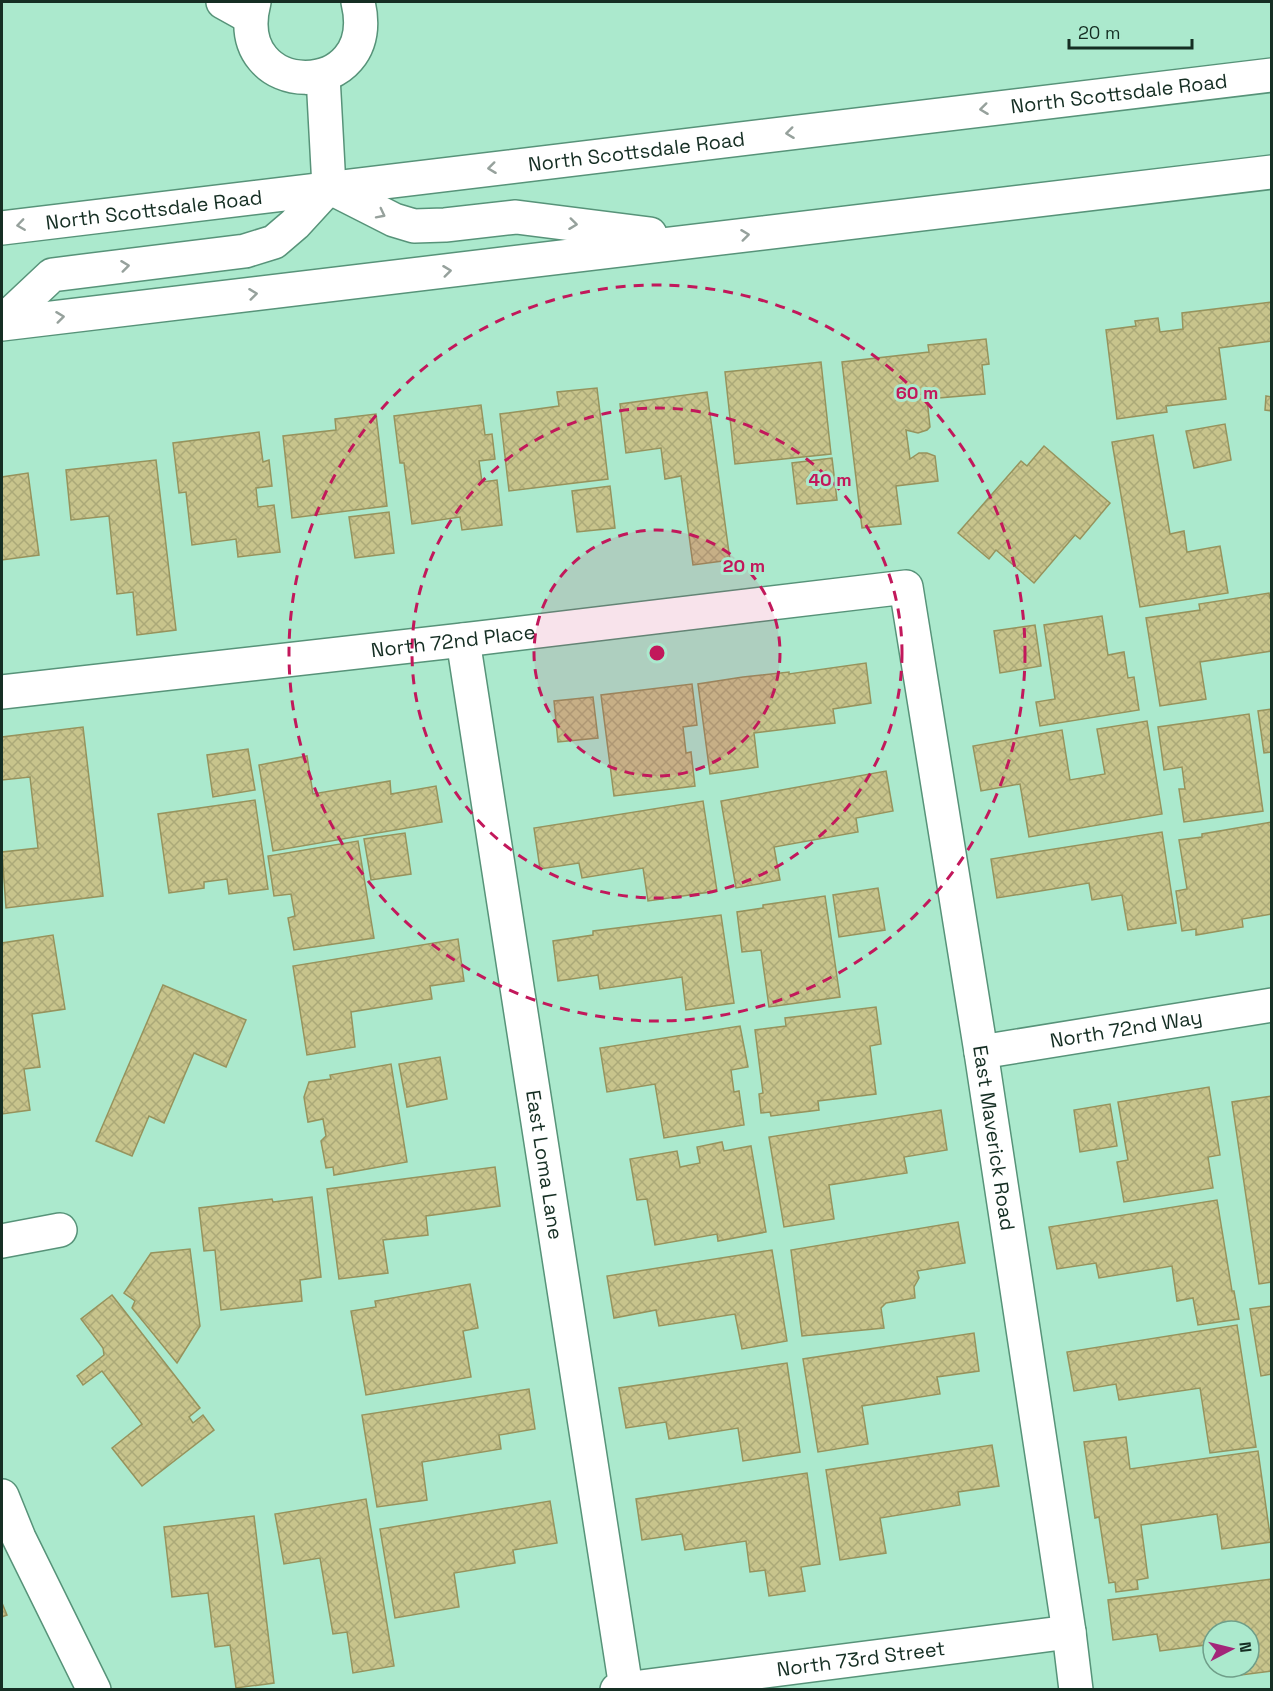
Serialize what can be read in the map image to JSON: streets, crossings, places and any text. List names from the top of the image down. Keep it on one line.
{"streets":{"street":["North Scottsdale Road","North 72nd Place","North 72nd Way","East Maverick Road","East Loma Lane","North 73rd Street"]},"crossings":[["North 72nd Place","East Maverick Road"],["North 72nd Place","East Loma Lane"],["North 72nd Way","East Maverick Road"],["East Maverick Road","North 73rd Street"],["East Loma Lane","North 73rd Street"]],"scale_bar":"20 m","north":"right","rings":["60 m","40 m","20 m"]}
